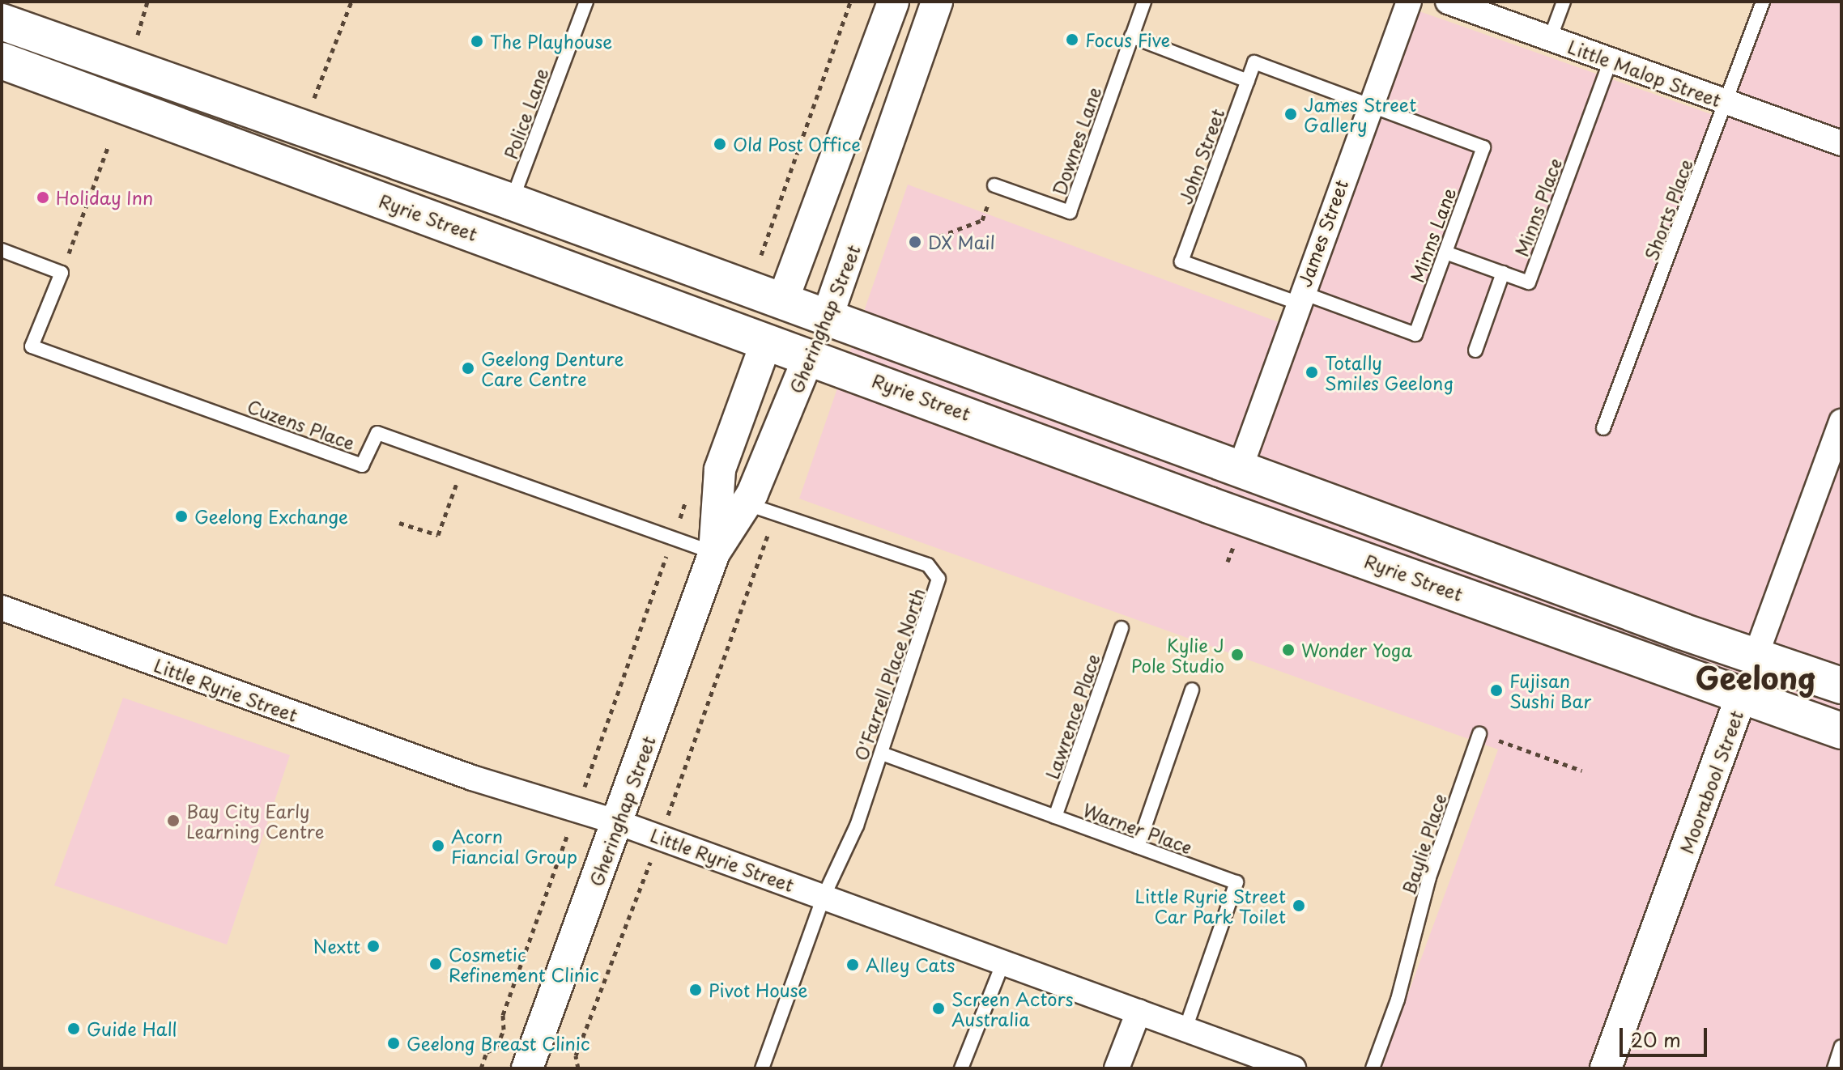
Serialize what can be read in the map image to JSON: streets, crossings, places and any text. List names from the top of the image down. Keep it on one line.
{"streets":{"main road":["Ryrie Street","Gheringhap Street","Moorabool Street"],"street":["Little Malop Street","James Street","Little Ryrie Street"],"lane":["Police Lane","Downes Lane","John Street","Minns Place","Shorts Place","Minns Lane","Cuzens Place","O'Farrell Place North","Lawrence Place","Warner Place","Baylie Place"]},"crossings":[["Little Malop Street","Minns Place"],["Little Malop Street","Shorts Place"],["John Street","James Street"],["John Street","Minns Lane"],["Minns Place","Minns Lane"],["Ryrie Street","Gheringhap Street"],["Ryrie Street","Moorabool Street"],["James Street","Minns Lane"],["Gheringhap Street","Cuzens Place"],["Gheringhap Street","O'Farrell Place North"],["Gheringhap Street","Little Ryrie Street"],["O'Farrell Place North","Little Ryrie Street"],["O'Farrell Place North","Warner Place"],["Little Ryrie Street","Warner Place"],["Lawrence Place","Warner Place"]],"districts":["Geelong"],"places":["Focus Five","The Playhouse","James Street Gallery","Old Post Office","Holiday Inn","DX Mail","Geelong Denture Care Centre","Totally Smiles Geelong","Geelong Exchange","Wonder Yoga","Kylie J Pole Studio","Fujisan Sushi Bar","Bay City Early Learning Centre","Acorn Fiancial Group","Little Ryrie Street Car Park Toilet","Nextt","Cosmetic Refinement Clinic","Alley Cats","Pivot House","Screen Actors Australia","Guide Hall","Geelong Breast Clinic"],"scale_bar":"20 m"}
